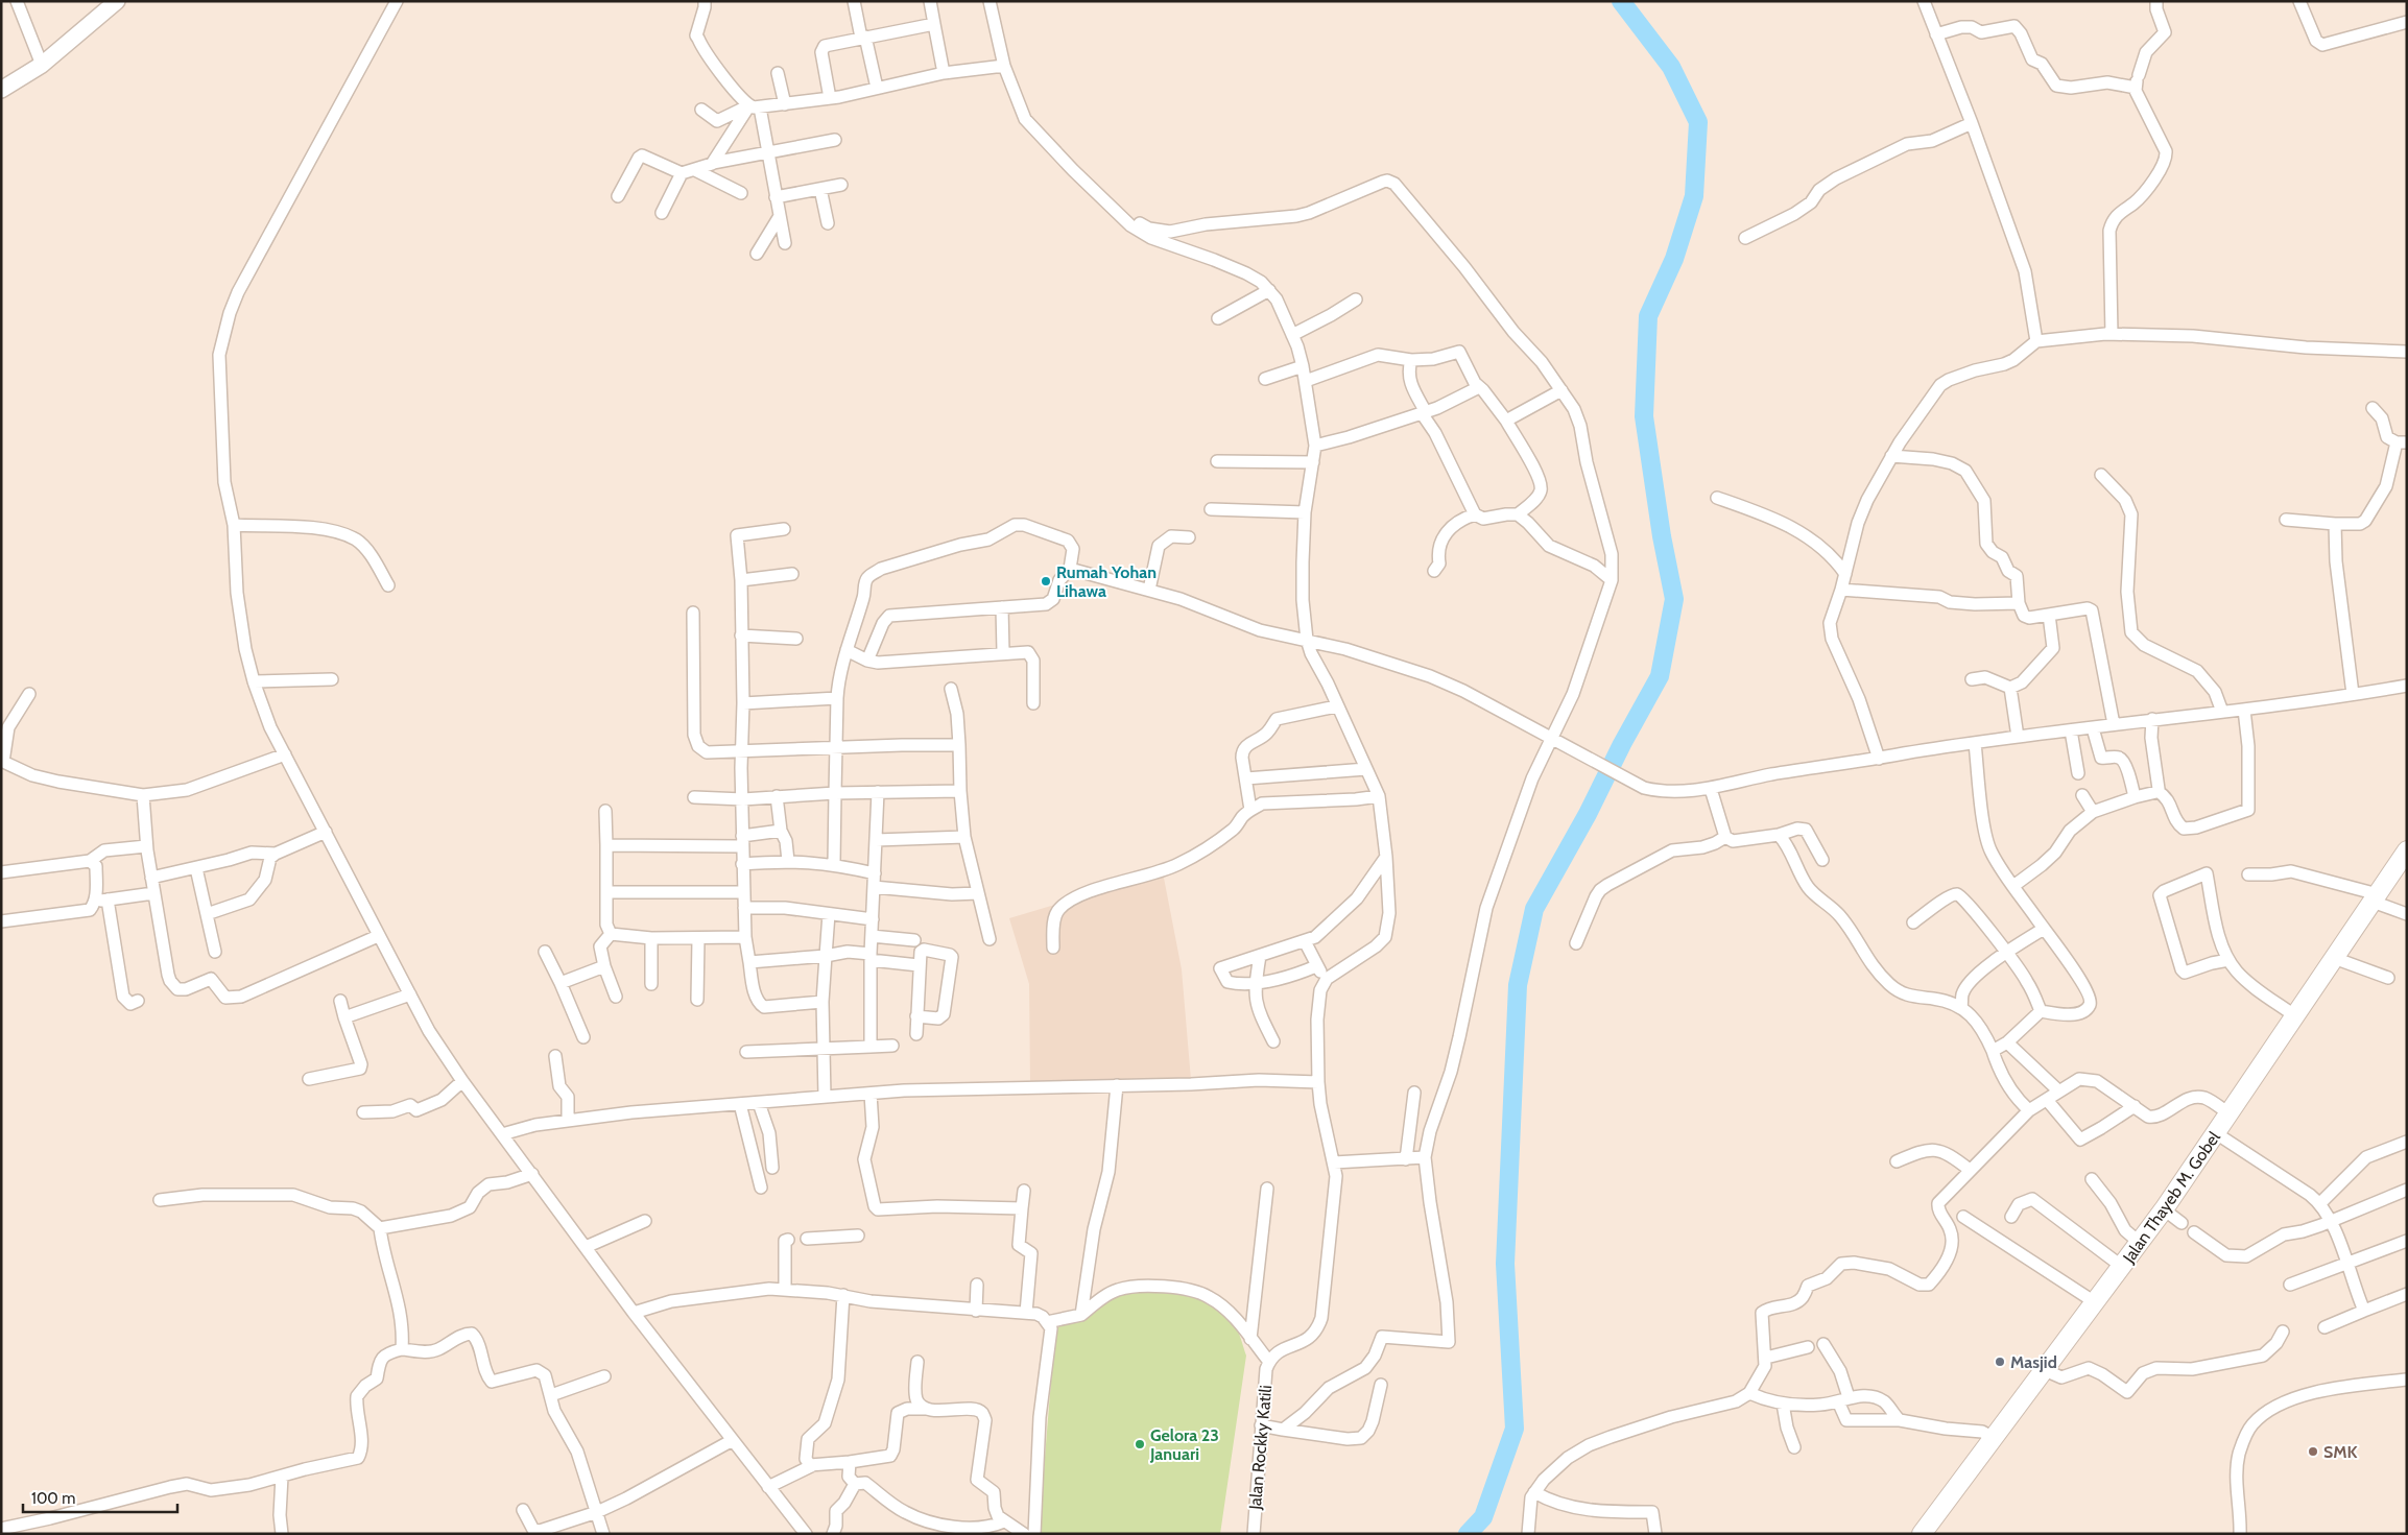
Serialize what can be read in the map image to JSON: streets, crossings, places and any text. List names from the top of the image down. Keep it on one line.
{"streets":{"main road":["Jalan Thayeb M. Gobel"],"street":["Jalan Rockky Katili"]},"places":["Rumah Yohan Lihawa","Masjid","Gelora 23 Januari","SMK"],"scale_bar":"100 m"}
